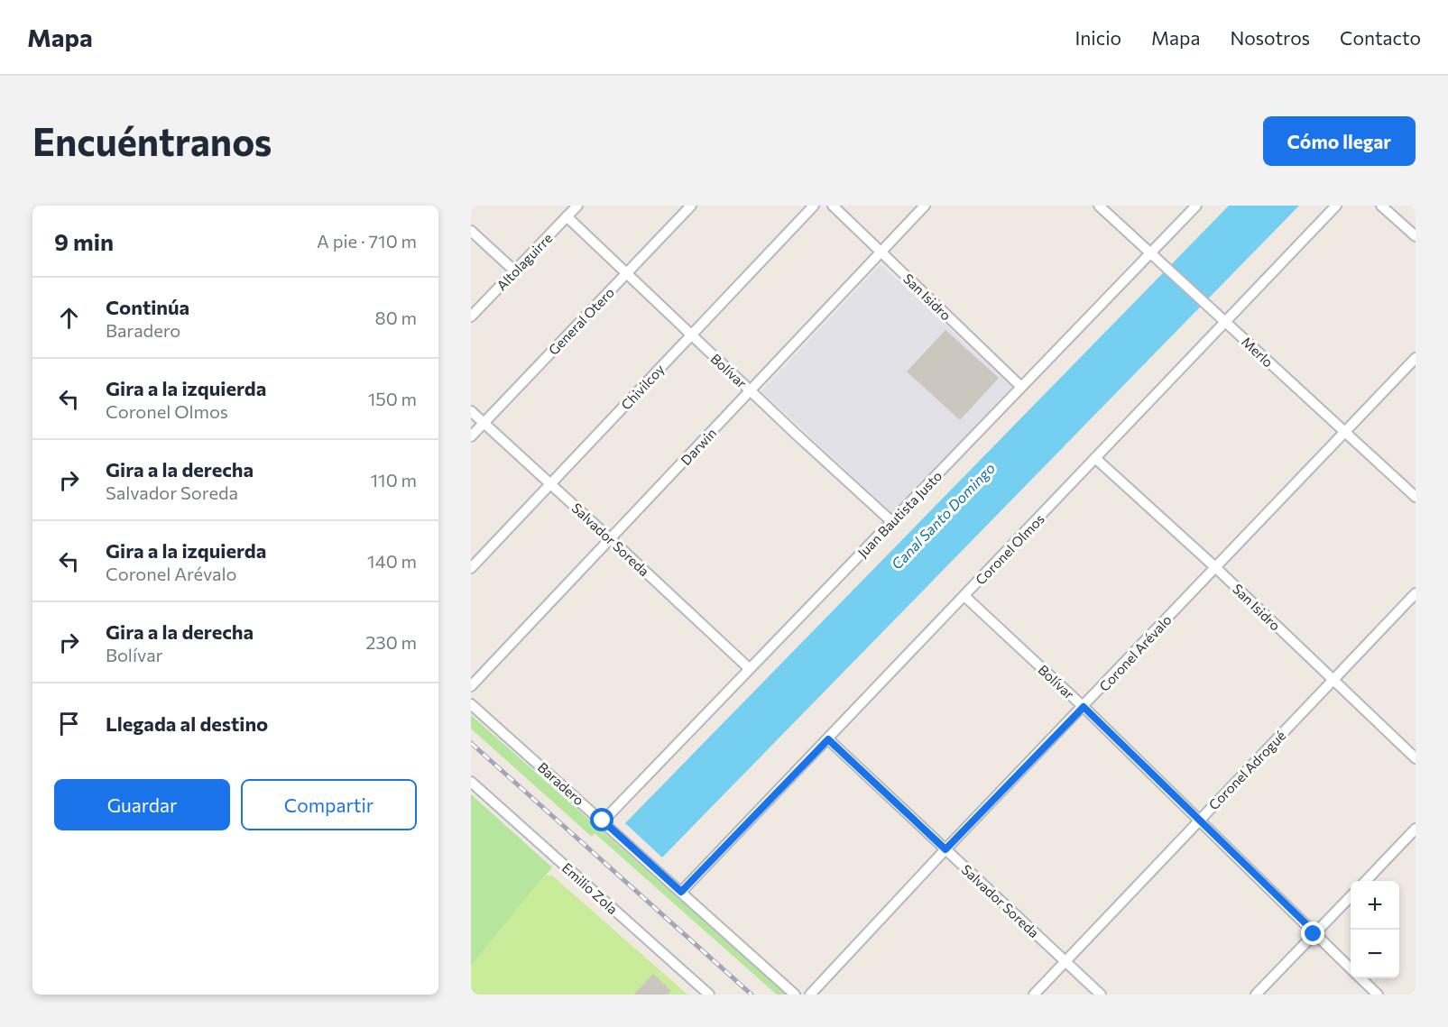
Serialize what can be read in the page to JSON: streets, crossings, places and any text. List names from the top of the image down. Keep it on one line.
{"streets":{"street":["Altolaguirre","San Isidro","General Otero","Merlo","Bolívar","Chivilcoy","Darwin","Juan Bautista Justo","Salvador Soreda","Coronel Olmos","Coronel Arévalo","Coronel Adrogué","Baradero","Emilio Zola"]},"crossings":[["Altolaguirre","Bolívar"],["San Isidro","Darwin"],["San Isidro","Juan Bautista Justo"],["San Isidro","Coronel Olmos"],["San Isidro","Coronel Arévalo"],["San Isidro","Coronel Adrogué"],["General Otero","Bolívar"],["General Otero","Salvador Soreda"],["Merlo","Juan Bautista Justo"],["Merlo","Coronel Olmos"],["Merlo","Coronel Arévalo"],["Bolívar","Chivilcoy"],["Bolívar","Darwin"],["Bolívar","Juan Bautista Justo"],["Bolívar","Coronel Olmos"],["Bolívar","Coronel Arévalo"],["Bolívar","Coronel Adrogué"],["Chivilcoy","Salvador Soreda"],["Darwin","Salvador Soreda"],["Juan Bautista Justo","Salvador Soreda"],["Juan Bautista Justo","Baradero"],["Salvador Soreda","Coronel Olmos"],["Salvador Soreda","Coronel Arévalo"],["Salvador Soreda","Coronel Adrogué"],["Coronel Olmos","Baradero"]],"water":["Canal Santo Domingo"],"page":{"header":"Mapa","nav":["Inicio","Mapa","Nosotros","Contacto"],"buttons":["Cómo llegar",["Guardar","Compartir"]],"title":"Encuéntranos","heading":["9 min","A pie · 710 m"],"list":[["Continúa","Baradero","80 m"],["Gira a la izquierda","Coronel Olmos","150 m"],["Gira a la derecha","Salvador Soreda","110 m"],["Gira a la izquierda","Coronel Arévalo","140 m"],["Gira a la derecha","Bolívar","230 m"],"Llegada al destino"],"map_buttons":["+","−"]}}
